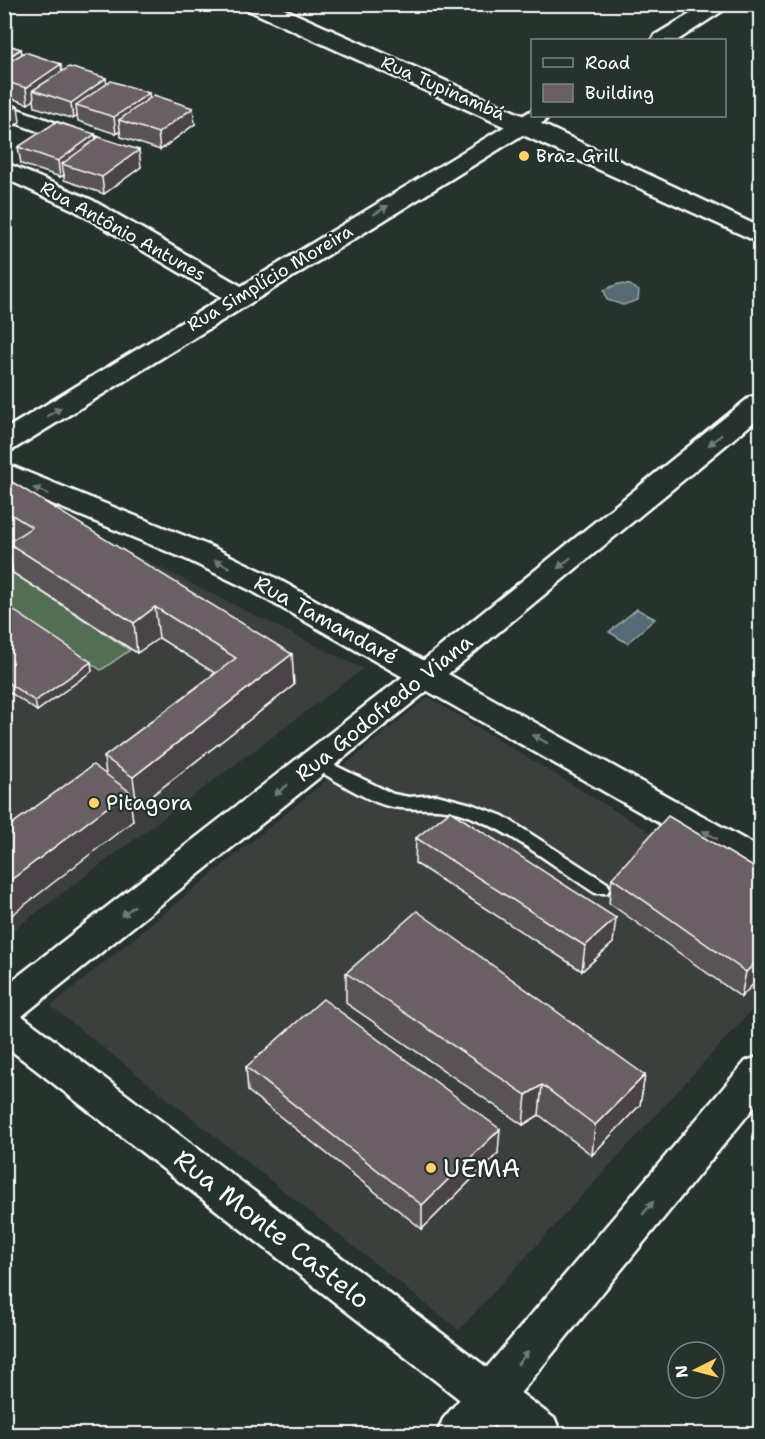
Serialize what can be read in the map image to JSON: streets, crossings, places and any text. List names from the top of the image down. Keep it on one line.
{"streets":{"street":["Rua Tupinambá","Rua Antônio Antunes","Rua Simplício Moreira","Rua Tamandaré","Rua Godofredo Viana","Rua Monte Castelo"]},"crossings":[["Rua Tupinambá","Rua Simplício Moreira"],["Rua Antônio Antunes","Rua Simplício Moreira"],["Rua Tamandaré","Rua Godofredo Viana"]],"one_way":["Rua Simplício Moreira","Rua Tamandaré","Rua Godofredo Viana"],"places":["Braz Grill","Pitagora","UEMA"],"legend":["Road","Building"],"north":"left"}
